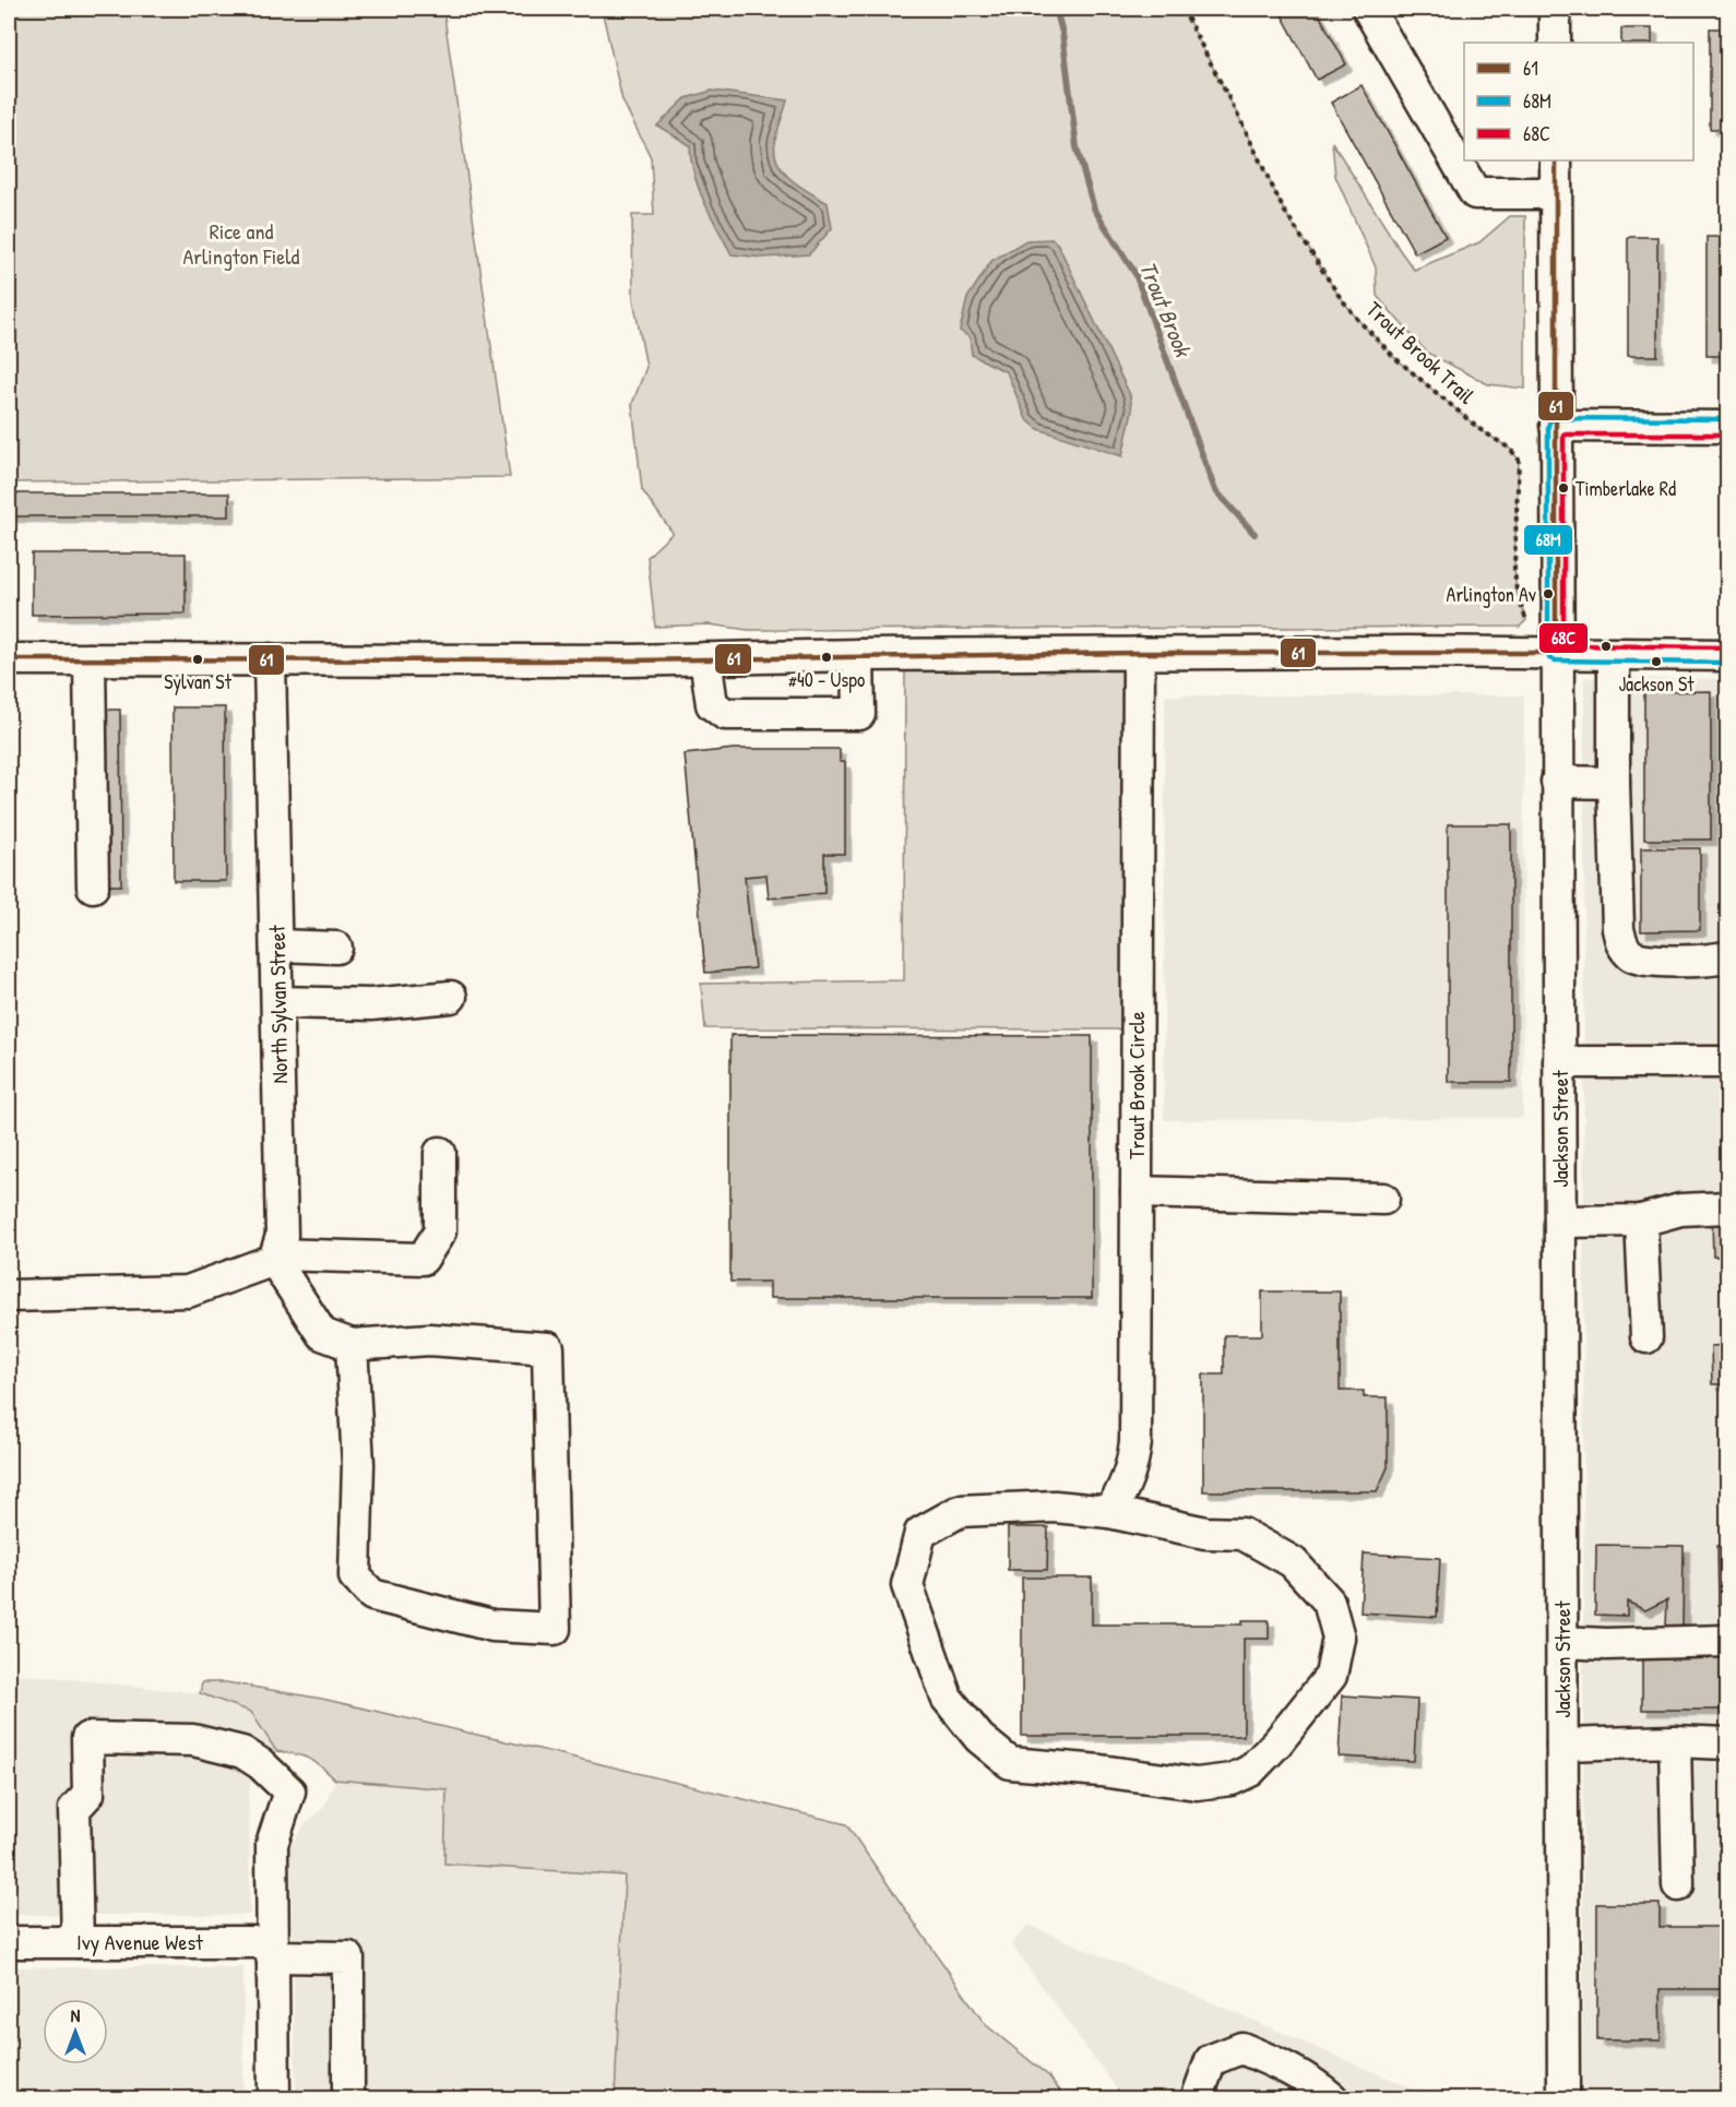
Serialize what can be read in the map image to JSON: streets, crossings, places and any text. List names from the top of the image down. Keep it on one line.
{"streets":{"street":["North Sylvan Street","Trout Brook Circle","Jackson Street","Ivy Avenue West"],"path":["Trout Brook Trail"]},"water":["Trout Brook"],"parks":["Rice and Arlington Field"],"places":["Timberlake Rd","Arlington Av","#40 - Uspo","Sylvan St","Jackson St"],"lines":["transit line 61","transit line 68M","transit line 68C"],"legend":["61","68M","68C"],"north":"top"}
